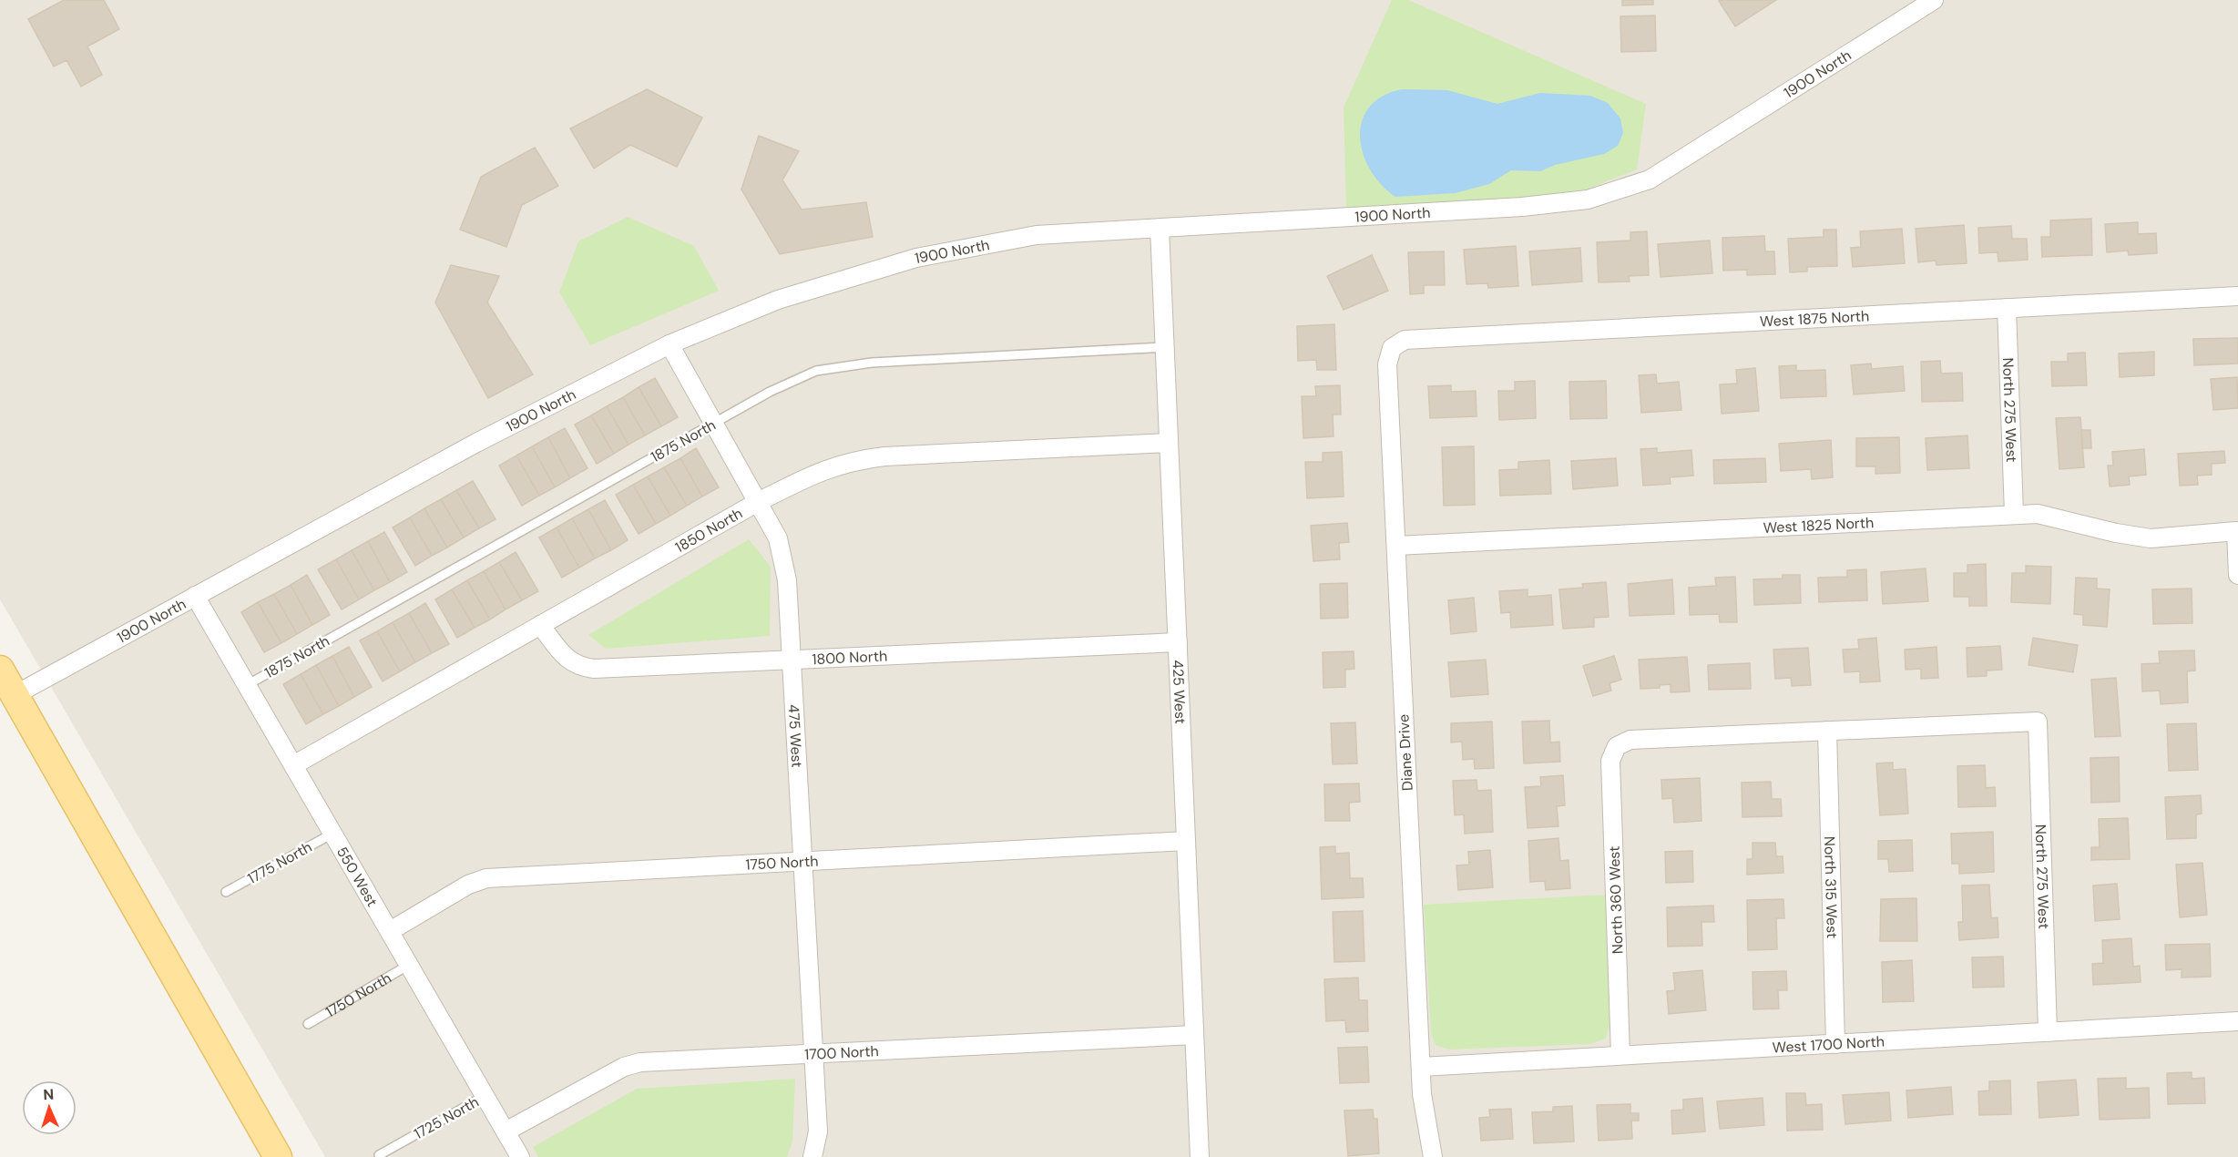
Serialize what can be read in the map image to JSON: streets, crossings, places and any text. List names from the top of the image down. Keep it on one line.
{"streets":{"street":["1900 North","West 1875 North","North 275 West","West 1825 North","1850 North","1800 North","425 West","475 West","Diane Drive","1750 North","550 West","North 315 West","North 360 West","West 1700 North","1700 North"],"lane":["1875 North","1775 North","1725 North"]},"crossings":[["1900 North","425 West"],["1900 North","475 West"],["1900 North","550 West"],["West 1875 North","North 275 West"],["West 1875 North","Diane Drive"],["North 275 West","West 1825 North"],["North 275 West","North 315 West"],["North 275 West","North 360 West"],["North 275 West","West 1700 North"],["1875 North","425 West"],["1875 North","475 West"],["1875 North","550 West"],["West 1825 North","Diane Drive"],["1850 North","1800 North"],["1850 North","425 West"],["1850 North","475 West"],["1850 North","550 West"],["1800 North","425 West"],["1800 North","475 West"],["425 West","1750 North"],["425 West","1700 North"],["475 West","1750 North"],["475 West","1700 North"],["Diane Drive","West 1700 North"],["1750 North","550 West"],["1775 North","550 West"],["550 West","1700 North"],["550 West","1725 North"],["North 315 West","North 360 West"],["North 315 West","West 1700 North"],["North 360 West","West 1700 North"]],"north":"top"}
